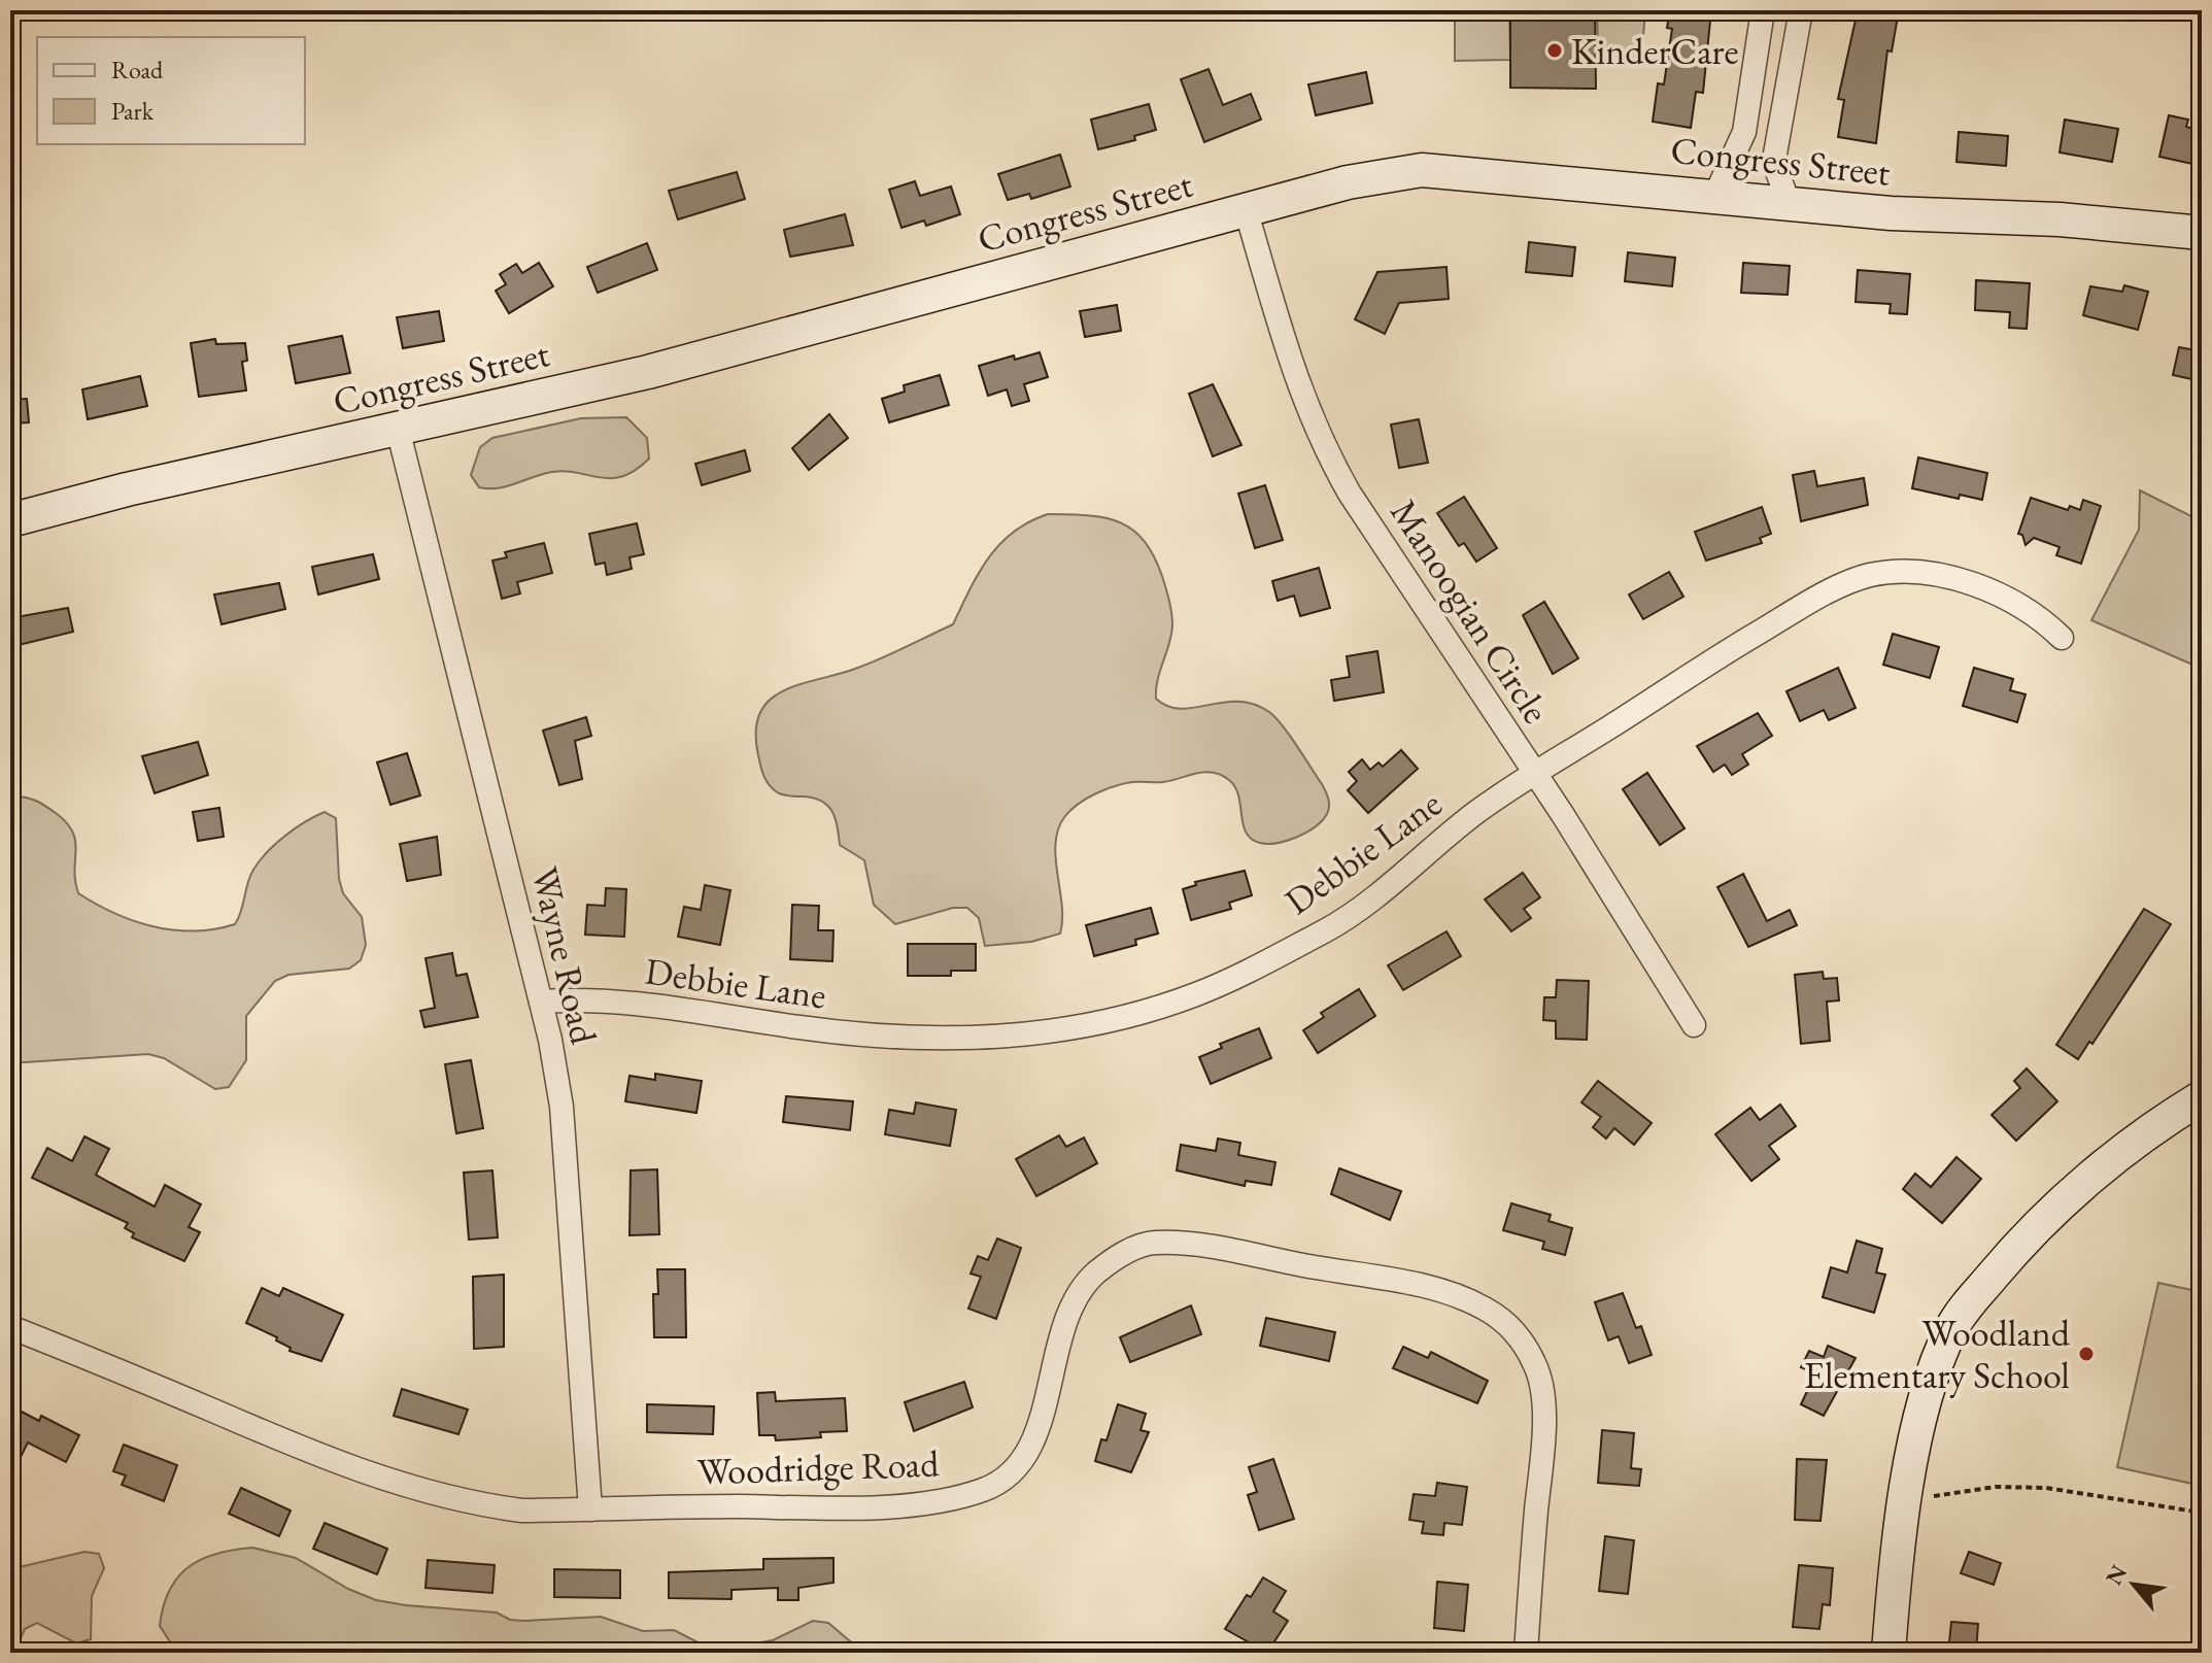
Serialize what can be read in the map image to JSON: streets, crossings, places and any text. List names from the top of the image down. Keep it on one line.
{"streets":{"main road":["Congress Street"],"street":["Manoogian Circle","Debbie Lane","Wayne Road","Woodridge Road"]},"crossings":[["Congress Street","Manoogian Circle"],["Congress Street","Wayne Road"],["Manoogian Circle","Debbie Lane"],["Debbie Lane","Wayne Road"],["Wayne Road","Woodridge Road"]],"places":["KinderCare","Woodland Elementary School"],"legend":["Road","Park"],"north":"top left"}
